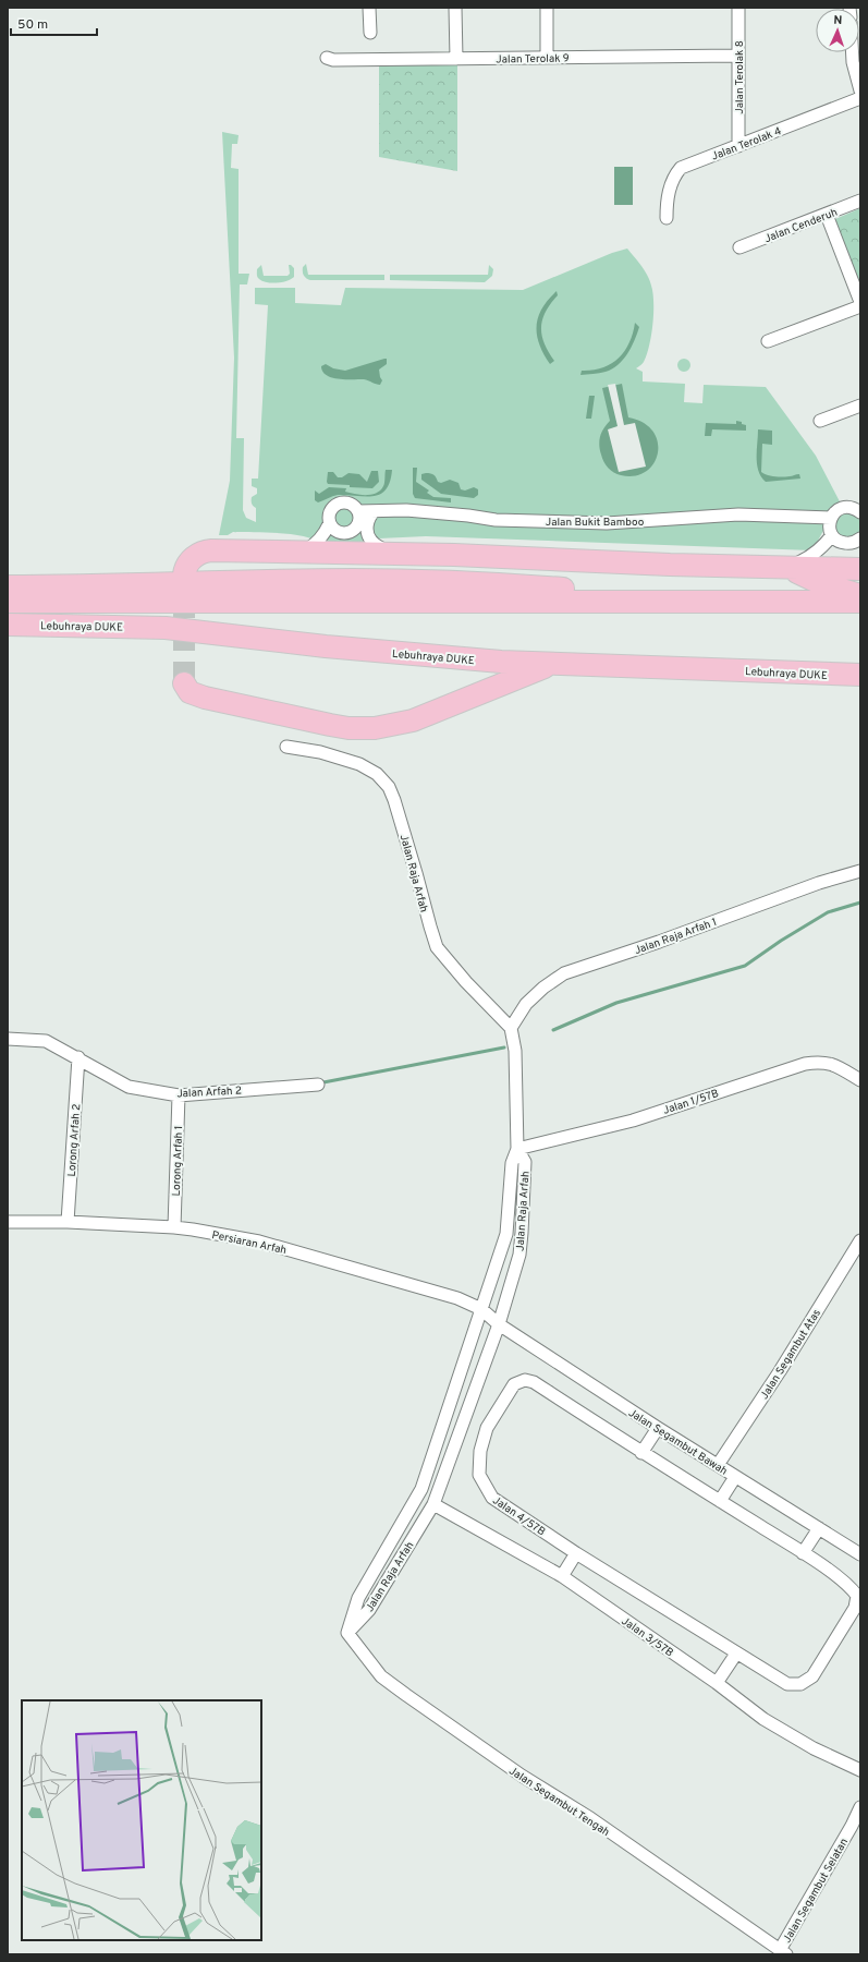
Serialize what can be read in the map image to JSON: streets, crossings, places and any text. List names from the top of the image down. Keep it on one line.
{"streets":{"highway":["Lebuhraya DUKE"],"street":["Jalan Terolak 9","Jalan Terolak 8","Jalan Terolak 4","Jalan Cenderuh","Jalan Bukit Bamboo","Jalan Raja Arfah","Jalan Raja Arfah 1","Jalan Arfah 2","Jalan 1/57B","Lorong Arfah 2","Lorong Arfah 1","Persiaran Arfah","Jalan Segambut Atas","Jalan Segambut Bawah","Jalan 4/57B","Jalan 3/57B","Jalan Segambut Tengah","Jalan Segambut Selatan"]},"crossings":[["Jalan Terolak 9","Jalan Terolak 8"],["Jalan Terolak 8","Jalan Terolak 4"],["Jalan Raja Arfah","Jalan Raja Arfah 1"],["Jalan Raja Arfah","Jalan 1/57B"],["Jalan Raja Arfah","Persiaran Arfah"],["Jalan Raja Arfah","Jalan Segambut Bawah"],["Jalan Raja Arfah","Jalan 3/57B"],["Jalan Raja Arfah","Jalan Segambut Tengah"],["Jalan Arfah 2","Lorong Arfah 2"],["Jalan Arfah 2","Lorong Arfah 1"],["Lorong Arfah 2","Persiaran Arfah"],["Lorong Arfah 1","Persiaran Arfah"],["Persiaran Arfah","Jalan Segambut Bawah"],["Jalan Segambut Atas","Jalan Segambut Bawah"],["Jalan Segambut Tengah","Jalan Segambut Selatan"]],"scale_bar":"50 m","north":"top"}
